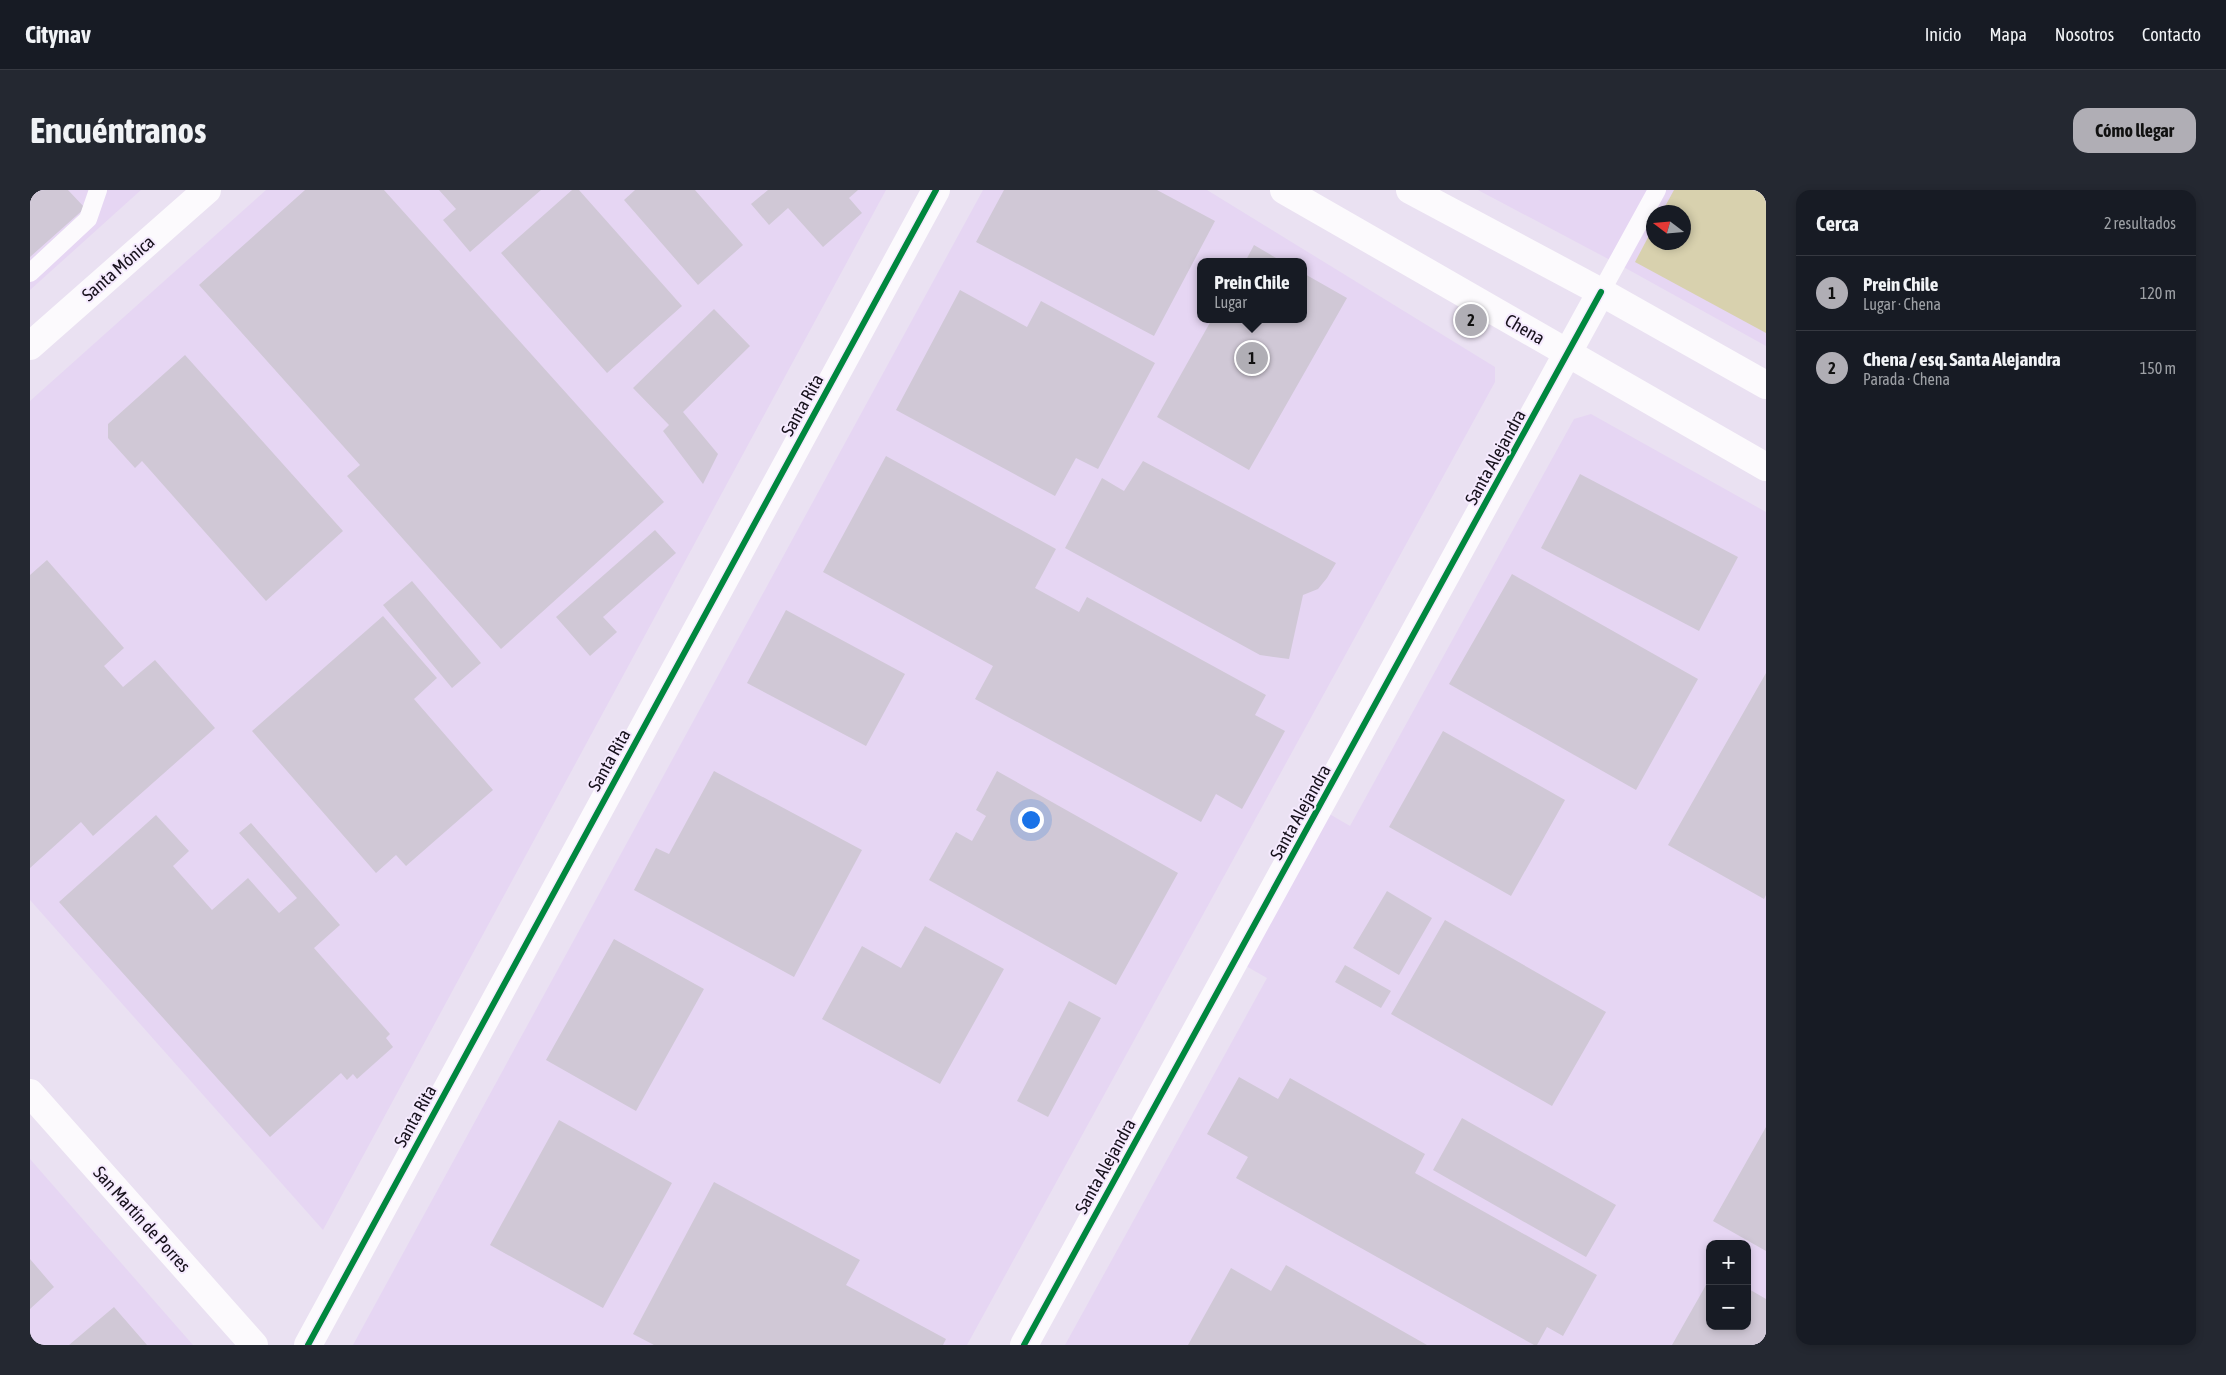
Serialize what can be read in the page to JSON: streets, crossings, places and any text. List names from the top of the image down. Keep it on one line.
{"streets":{"street":["Santa Mónica","Chena","Santa Rita","Santa Alejandra","San Martín de Porres"]},"crossings":[["Chena","Santa Alejandra"]],"north":"left","page":{"header":"Citynav","nav":["Inicio","Mapa","Nosotros","Contacto"],"buttons":"Cómo llegar","title":"Encuéntranos","heading":["Cerca","2 resultados"],"list":[{"mark":"1","name":"Prein Chile","note":"Lugar · Chena","value":"120 m"},{"mark":"2","name":"Chena / esq. Santa Alejandra","note":"Parada · Chena","value":"150 m"}],"popup":["Prein Chile","Lugar"],"pins":["2","1"],"map_buttons":["+","−"]}}
